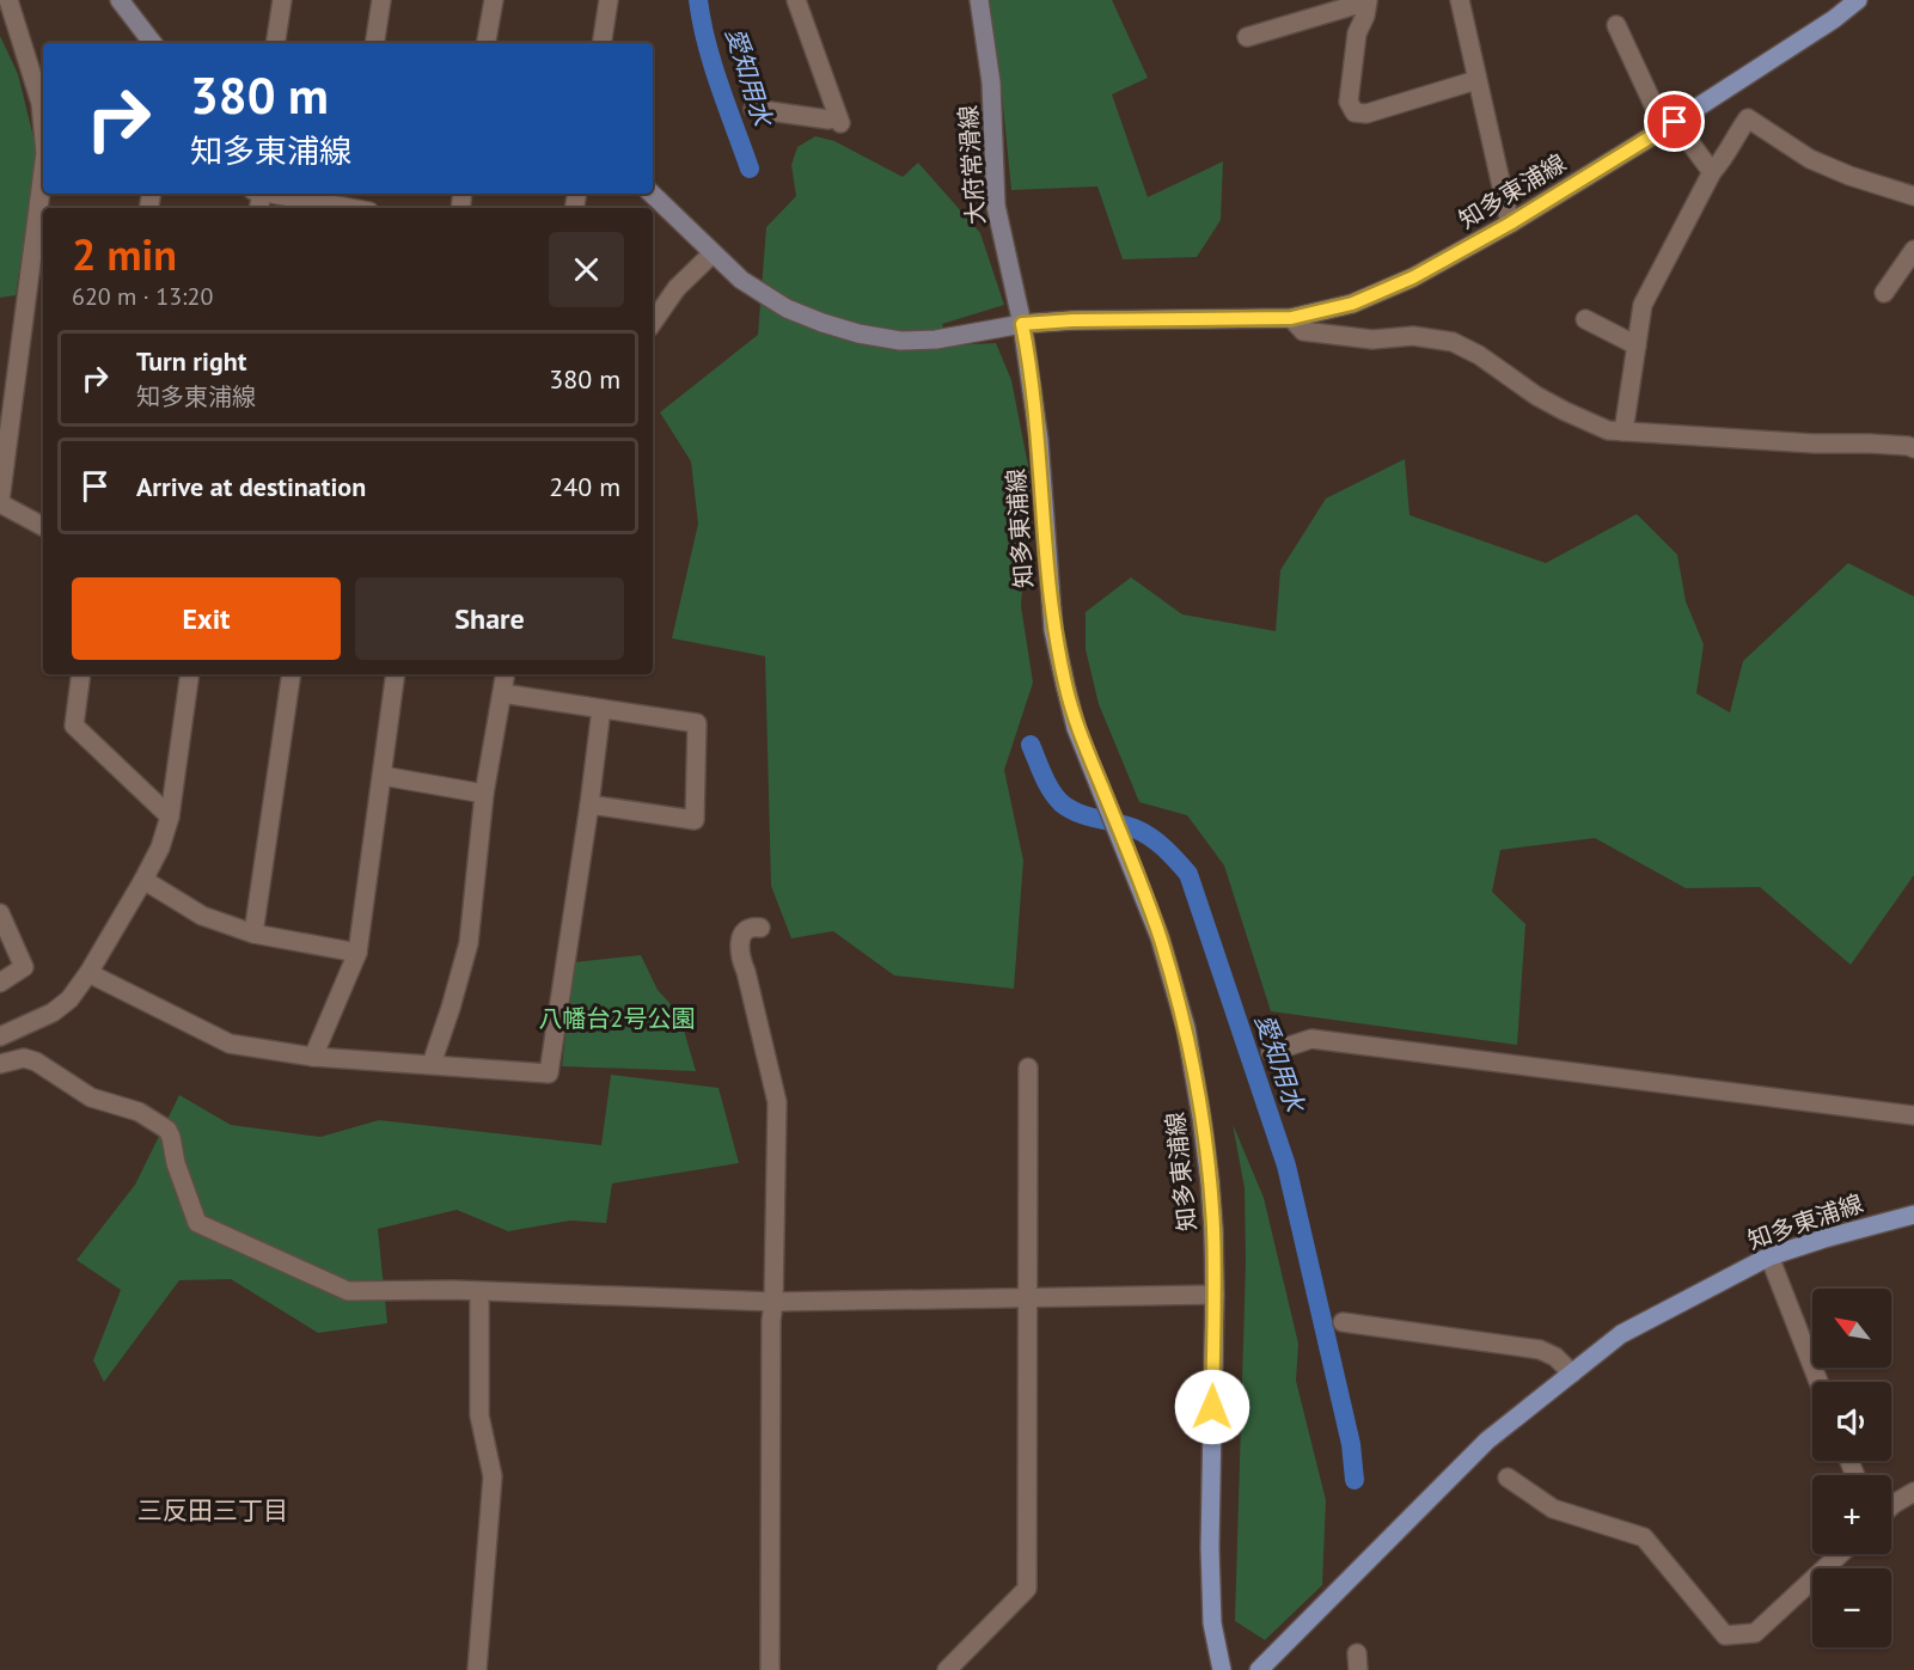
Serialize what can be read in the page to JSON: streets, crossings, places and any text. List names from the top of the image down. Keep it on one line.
{"streets":{"main road":["知多東浦線"],"street":["大府常滑線"]},"crossings":[["大府常滑線","知多東浦線"]],"districts":["三反田三丁目"],"water":["愛知用水"],"parks":["八幡台2号公園"],"north":"top left","page":{"turn":["380 m","知多東浦線"],"heading":["2 min","620 m · 13:20"],"list":[{"name":"Turn right","note":"知多東浦線","value":"380 m"},{"name":"Arrive at destination","value":"240 m"}],"buttons":["Exit","Share"],"map_buttons":["+","−"]}}
